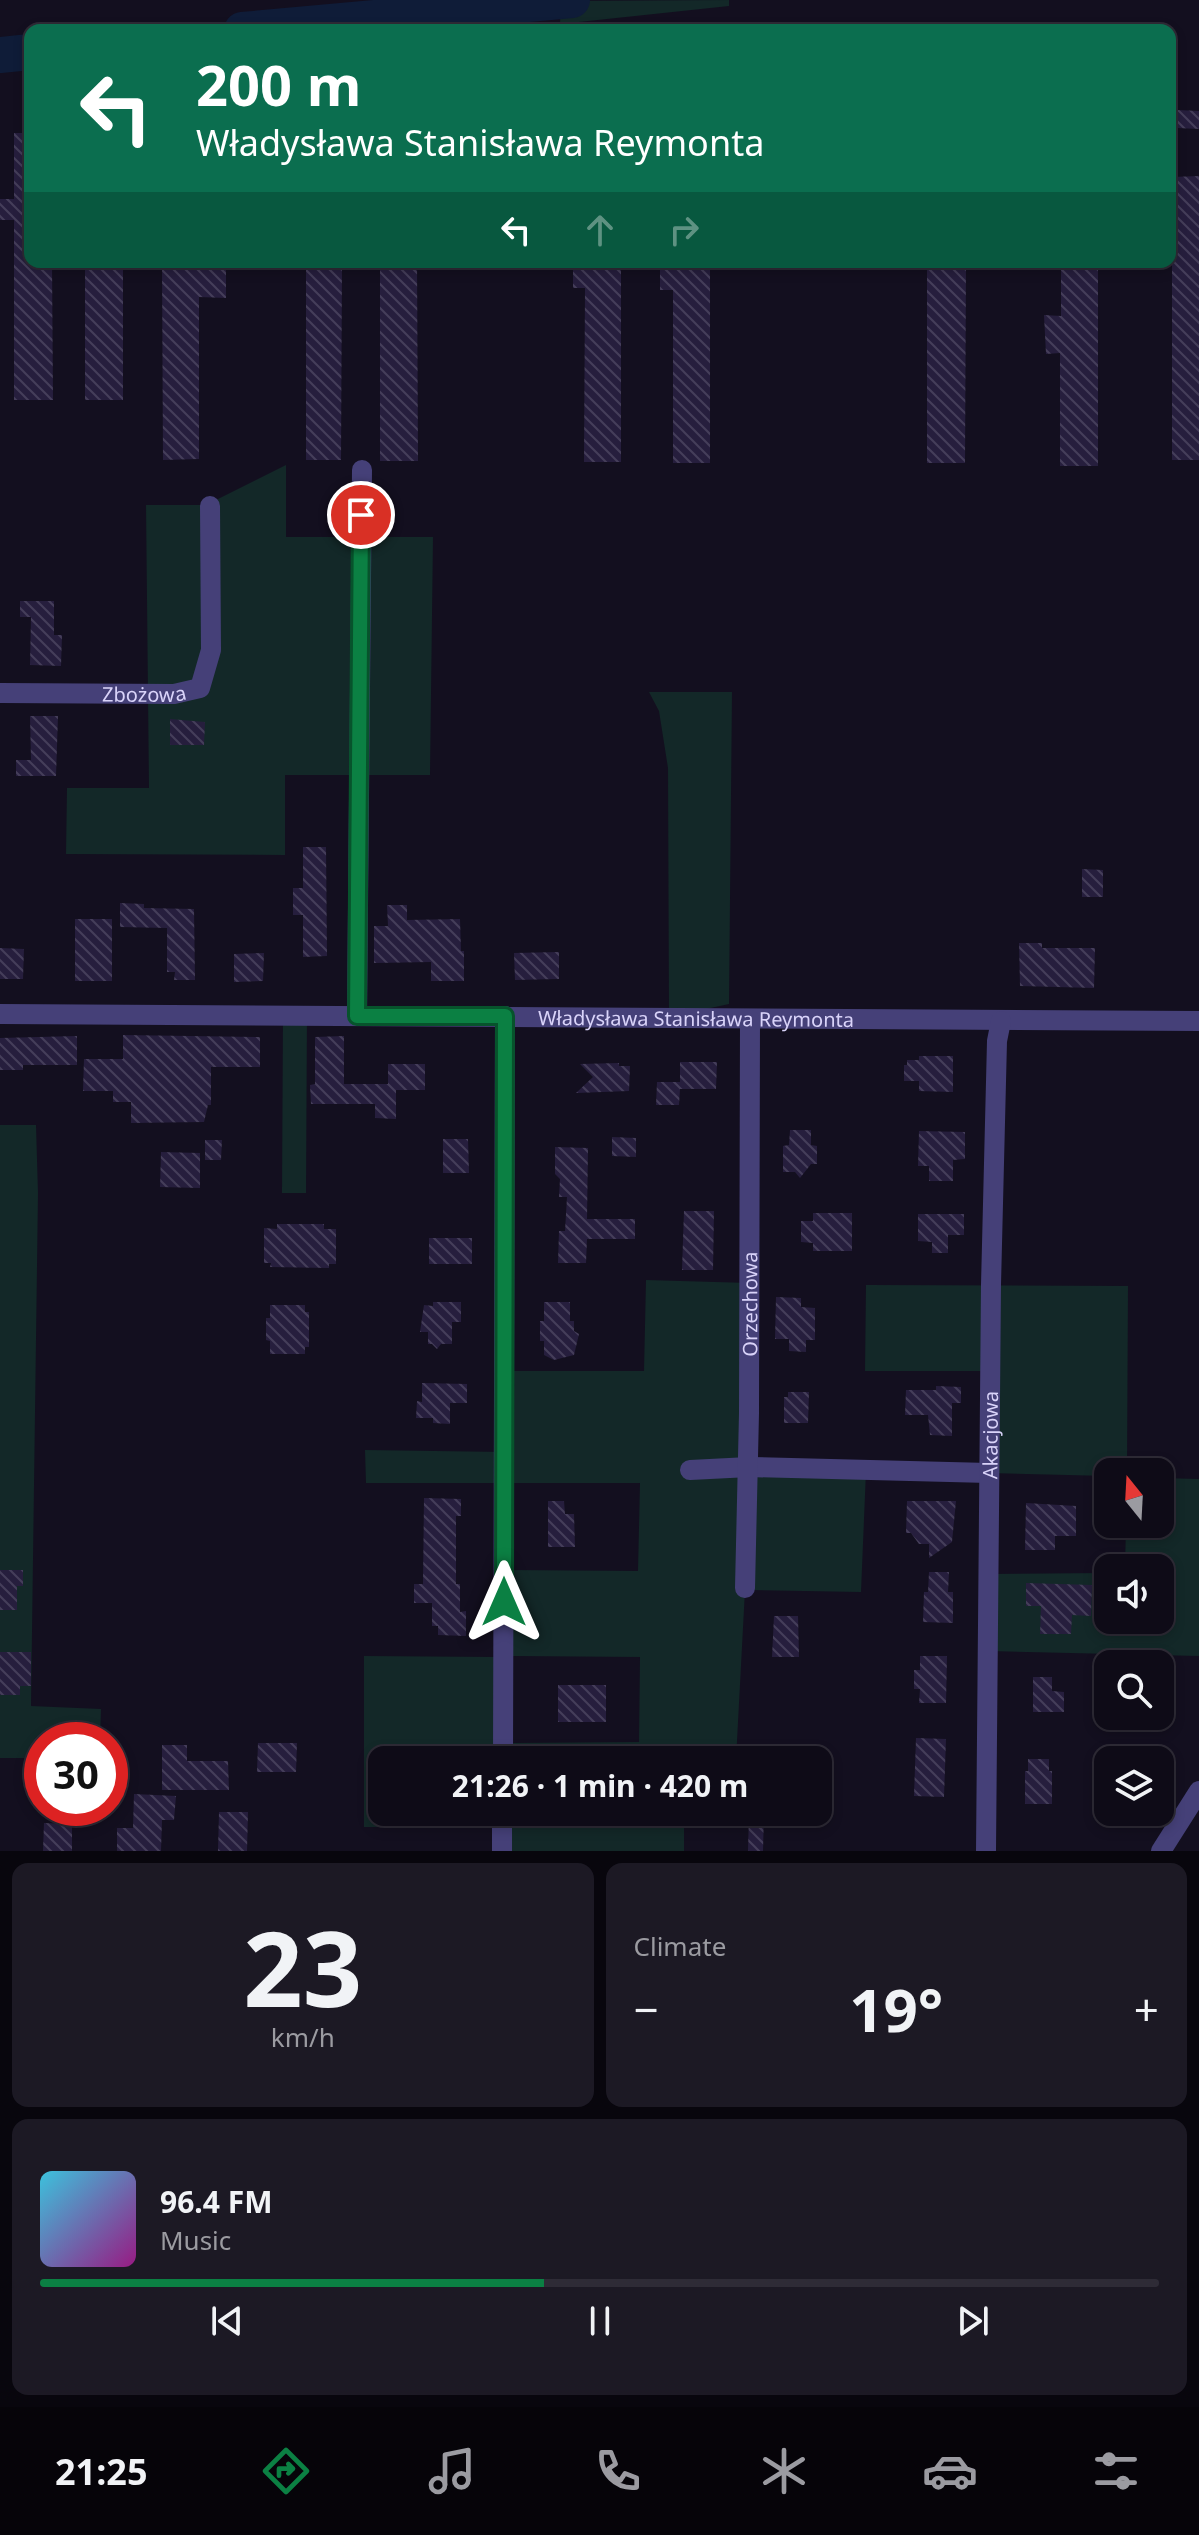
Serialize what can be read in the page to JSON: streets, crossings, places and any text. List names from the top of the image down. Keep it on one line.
{"streets":{"street":["Zbożowa","Władysława Stanisława Reymonta","Orzechowa","Akacjowa"]},"crossings":[["Władysława Stanisława Reymonta","Orzechowa"],["Władysława Stanisława Reymonta","Akacjowa"]],"north":"top","page":{"turn":["200 m","Władysława Stanisława Reymonta"],"limit":"30","trip":"21:26 · 1 min · 420 m","tile":[["23","km/h"],"Climate"],"heat":["−","19°","+"],"song":["96.4 FM","Music"],"tabs":"21:25"}}
